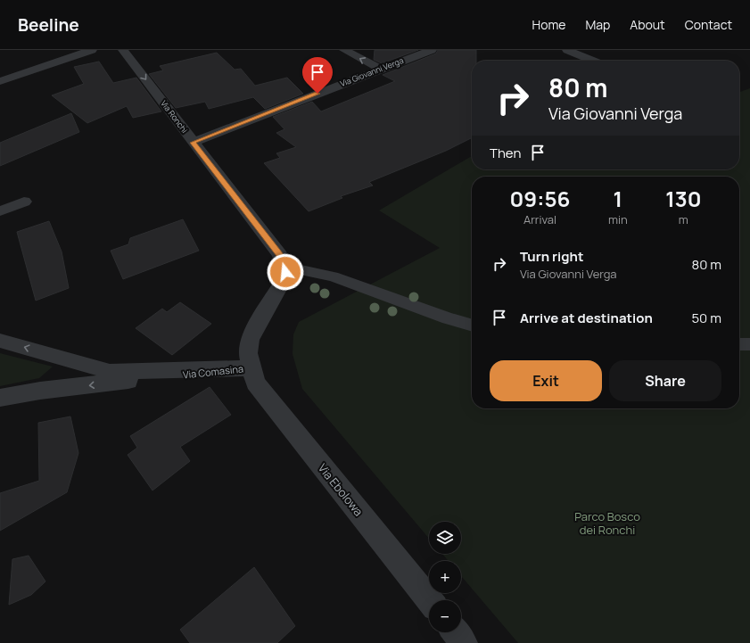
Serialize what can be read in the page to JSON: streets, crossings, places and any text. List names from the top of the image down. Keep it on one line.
{"streets":{"street":["Via Giovanni Verga","Via Ronchi","Via Comasina","Via Ebolowa"]},"crossings":[["Via Giovanni Verga","Via Ronchi"],["Via Comasina","Via Ebolowa"]],"one_way":["Via Ronchi","Via Comasina"],"parks":["Parco Bosco dei Ronchi"],"page":{"header":"Beeline","nav":["Home","Map","About","Contact"],"turn":["80 m","Via Giovanni Verga"],"then":"Then","eta":["09:56","Arrival","1","min","130","m"],"list":[{"name":"Turn right","note":"Via Giovanni Verga","value":"80 m"},{"name":"Arrive at destination","value":"50 m"}],"buttons":["Exit","Share"],"map_buttons":["+","−"]}}
